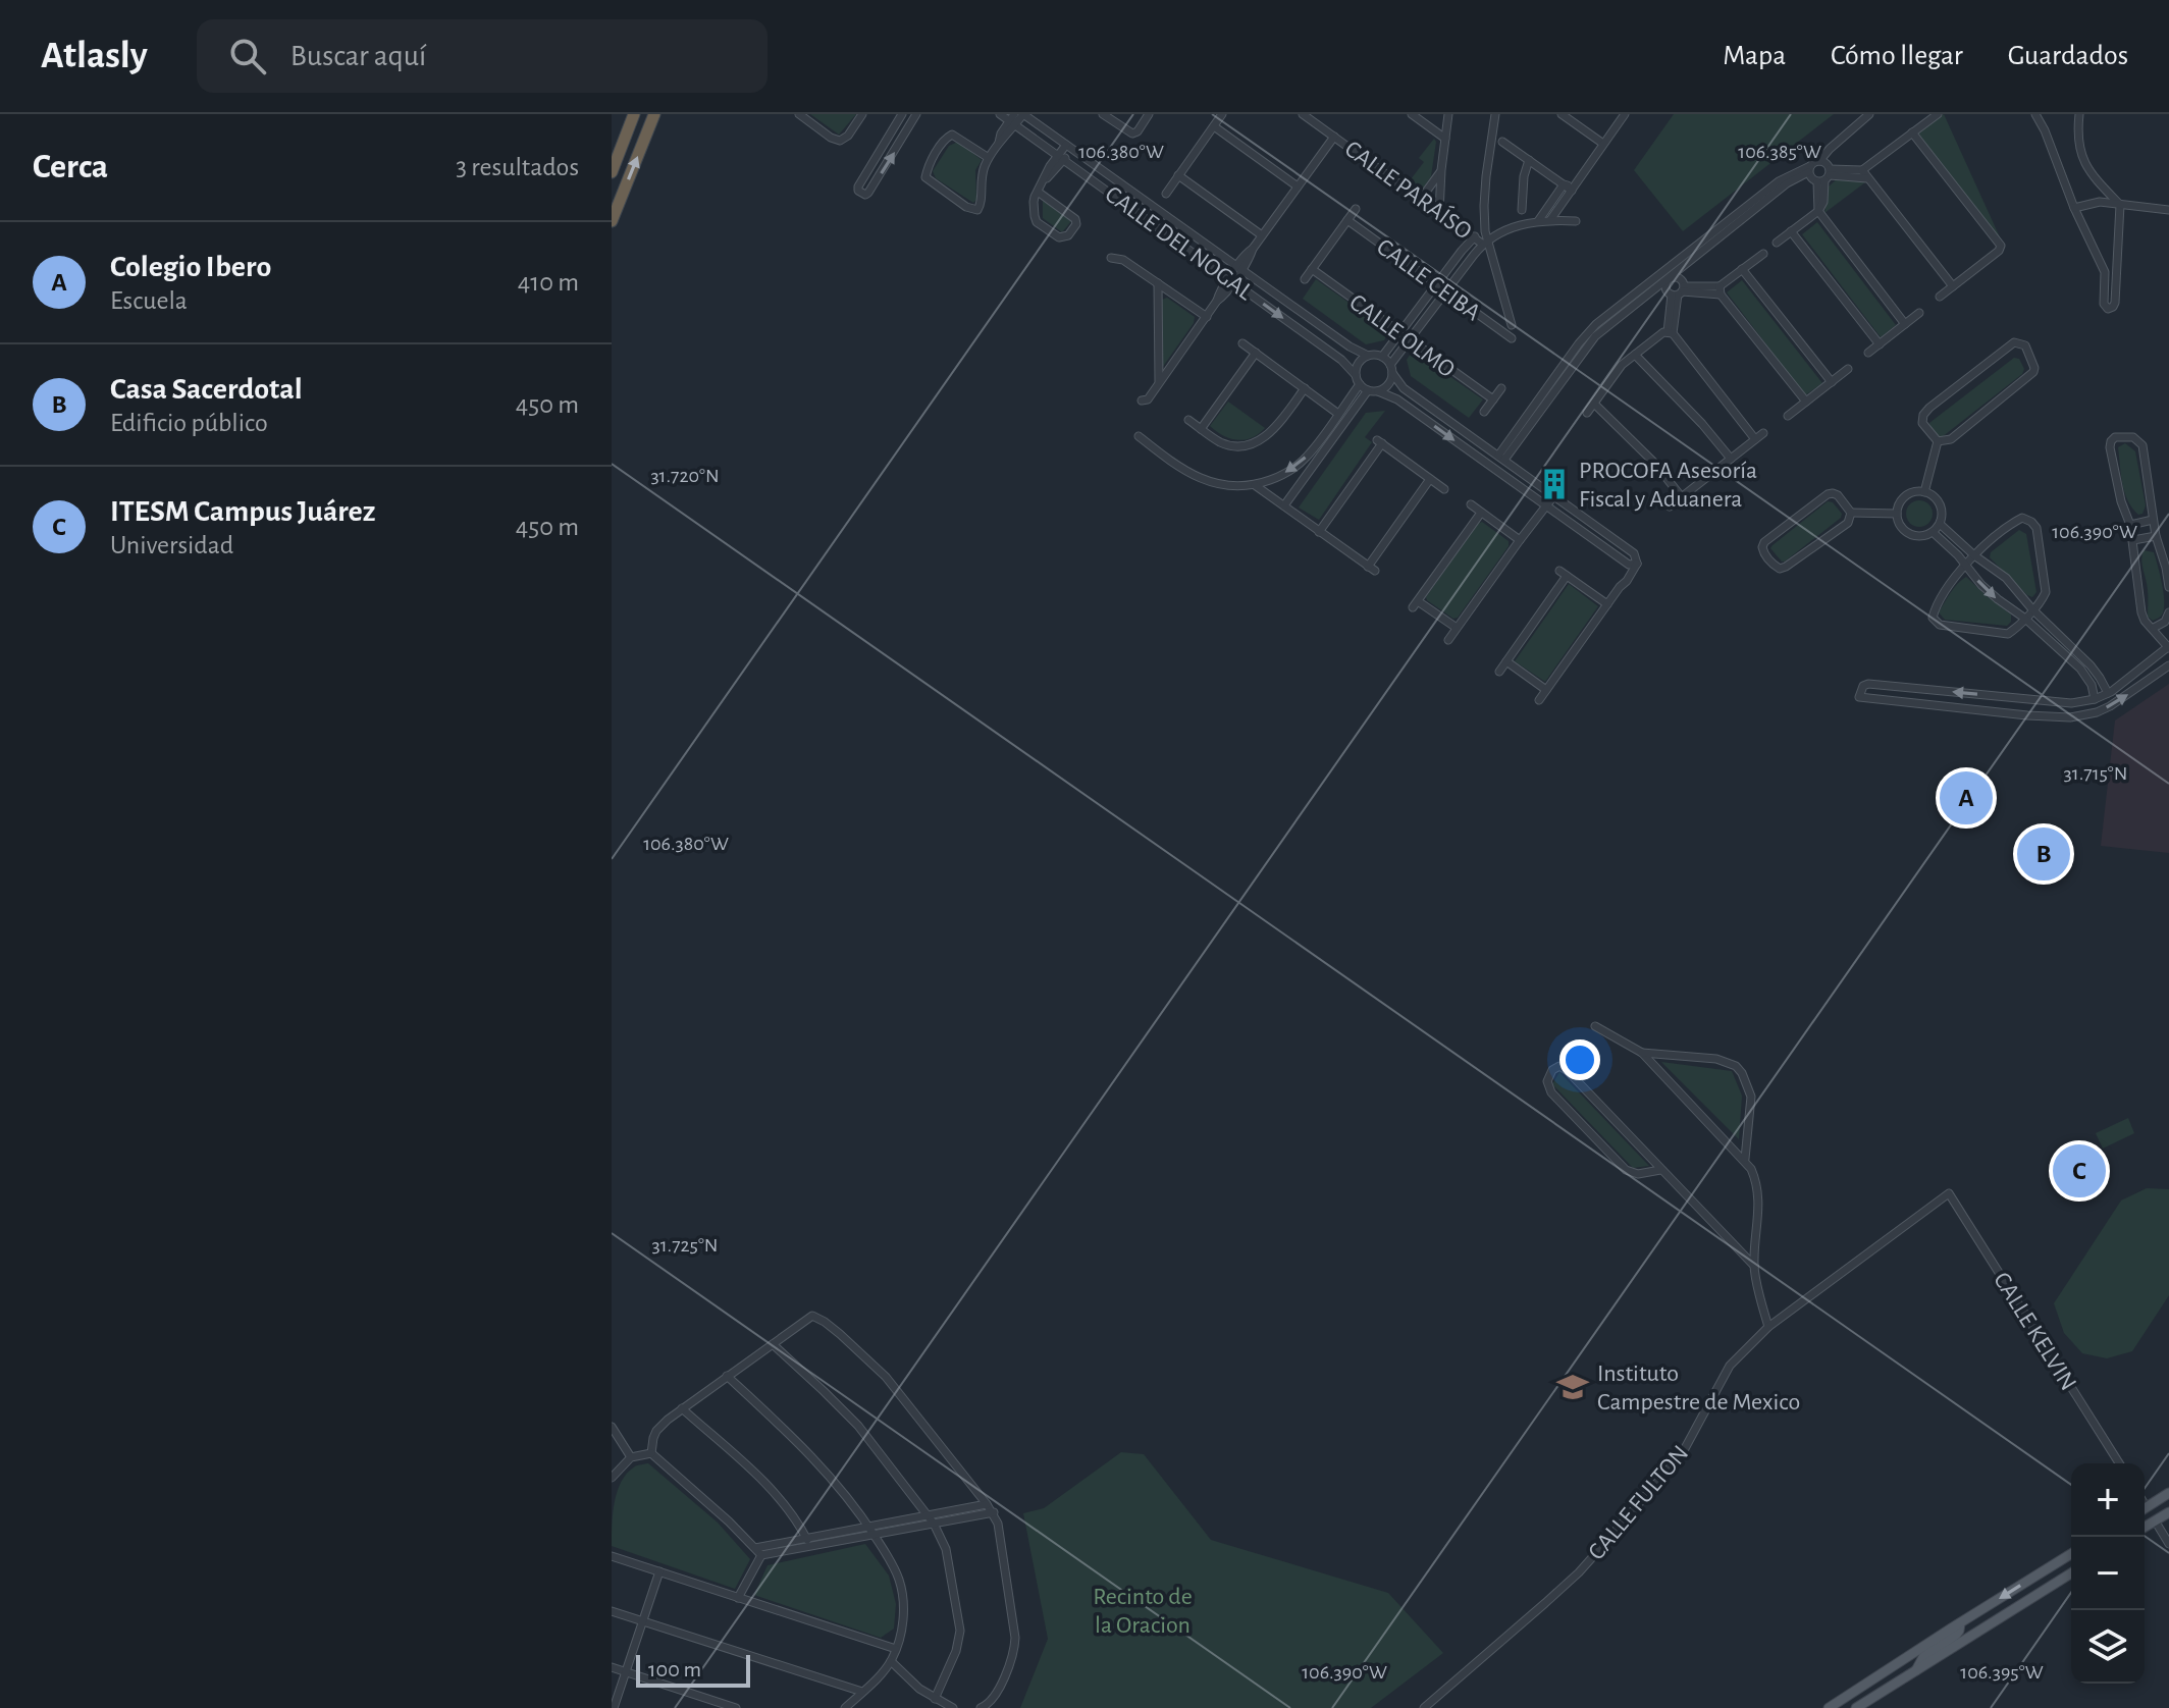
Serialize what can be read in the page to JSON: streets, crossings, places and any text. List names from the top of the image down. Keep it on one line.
{"streets":{"street":["CALLE PARAÍSO","CALLE DEL NOGAL","CALLE CEIBA","CALLE OLMO","CALLE KELVIN","CALLE FULTON"]},"crossings":[["CALLE KELVIN","CALLE FULTON"]],"parks":["Recinto de la Oracion"],"places":{"building":["PROCOFA Asesoría Fiscal y Aduanera"],"school or university":["Instituto Campestre de Mexico"]},"scale_bar":"100 m","page":{"header":"Atlasly","search":"Buscar aquí","nav":["Mapa","Cómo llegar","Guardados"],"heading":["Cerca","3 resultados"],"list":[{"mark":"A","name":"Colegio Ibero","note":"Escuela","value":"410 m"},{"mark":"B","name":"Casa Sacerdotal","note":"Edificio público","value":"450 m"},{"mark":"C","name":"ITESM Campus Juárez","note":"Universidad","value":"450 m"}],"pins":["A","B","C"],"map_buttons":["+","−"],"scale":"100 m"},"coordinates":["106.380°W","106.385°W","31.720°N","106.390°W","31.715°N","31.725°N","106.395°W"]}
